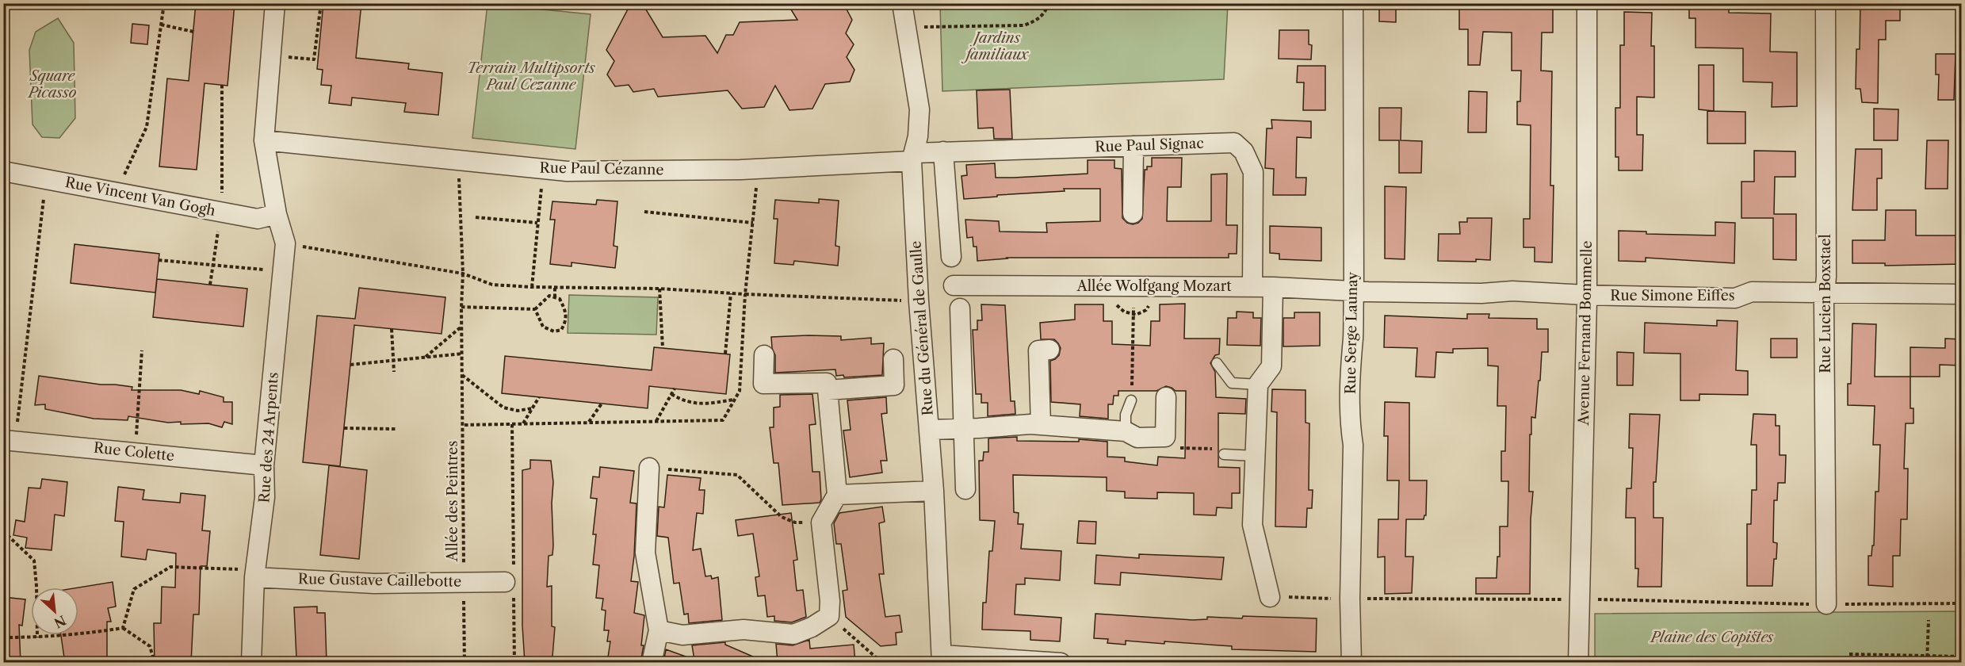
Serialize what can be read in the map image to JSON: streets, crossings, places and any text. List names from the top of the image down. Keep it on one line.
{"streets":{"street":["Rue Paul Signac","Rue Paul Cézanne","Rue Vincent Van Gogh","Allée Wolfgang Mozart","Rue Simone Eiffes","Rue Lucien Boxstael","Rue du Général de Gaulle","Rue Serge Launay","Avenue Fernand Bommelle","Rue des 24 Arpents","Rue Colette","Rue Gustave Caillebotte"],"path":["Allée des Peintres"]},"crossings":[["Rue Paul Signac","Rue Paul Cézanne"],["Rue Paul Signac","Allée Wolfgang Mozart"],["Rue Paul Signac","Rue du Général de Gaulle"],["Rue Paul Cézanne","Rue du Général de Gaulle"],["Rue Paul Cézanne","Rue des 24 Arpents"],["Rue Paul Cézanne","Allée des Peintres"],["Rue Vincent Van Gogh","Rue des 24 Arpents"],["Allée Wolfgang Mozart","Rue Simone Eiffes"],["Allée Wolfgang Mozart","Rue Serge Launay"],["Rue Simone Eiffes","Rue Lucien Boxstael"],["Rue Simone Eiffes","Rue Serge Launay"],["Rue Simone Eiffes","Avenue Fernand Bommelle"],["Rue des 24 Arpents","Rue Colette"],["Rue des 24 Arpents","Rue Gustave Caillebotte"],["Allée des Peintres","Rue Gustave Caillebotte"]],"parks":["Jardins familiaux","Terrain Multipsorts Paul Cezanne","Square Picasso","Plaine des Copistes"],"north":"bottom right"}
